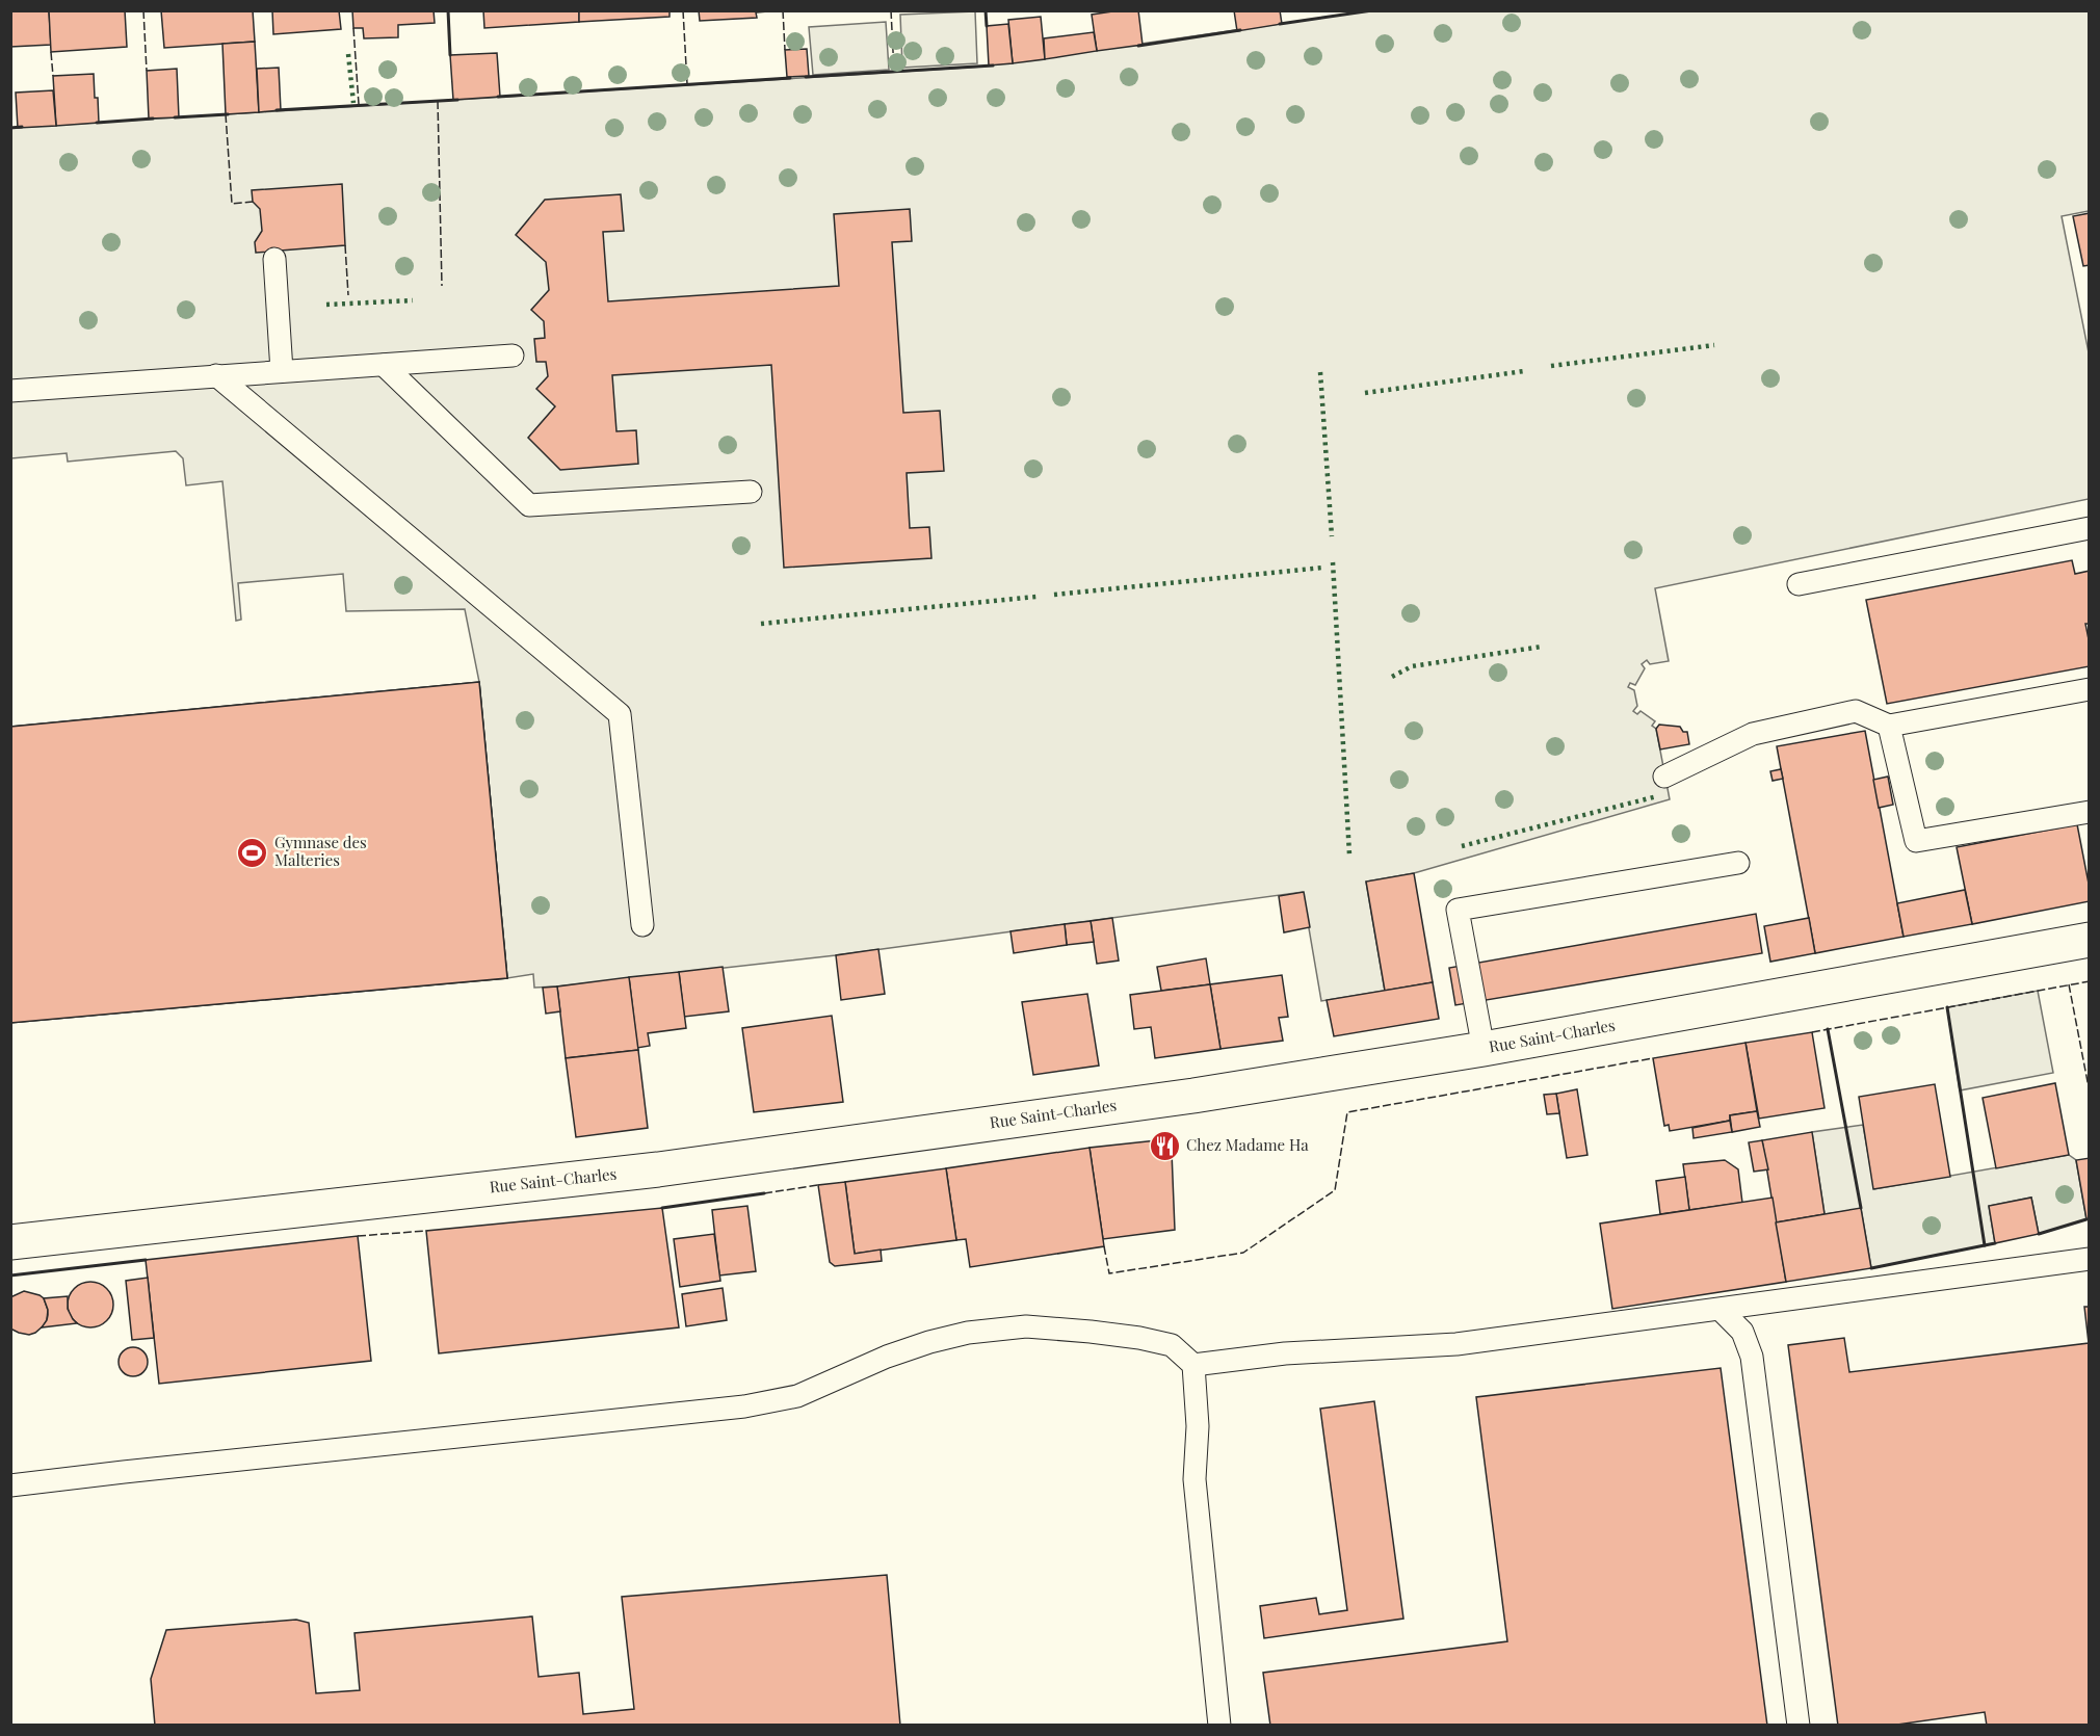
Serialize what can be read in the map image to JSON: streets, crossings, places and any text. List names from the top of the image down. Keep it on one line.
{"streets":{"street":["Rue Saint-Charles"]},"places":{"sports":["Gymnase des Malteries"],"restaurant":["Chez Madame Ha"]}}
